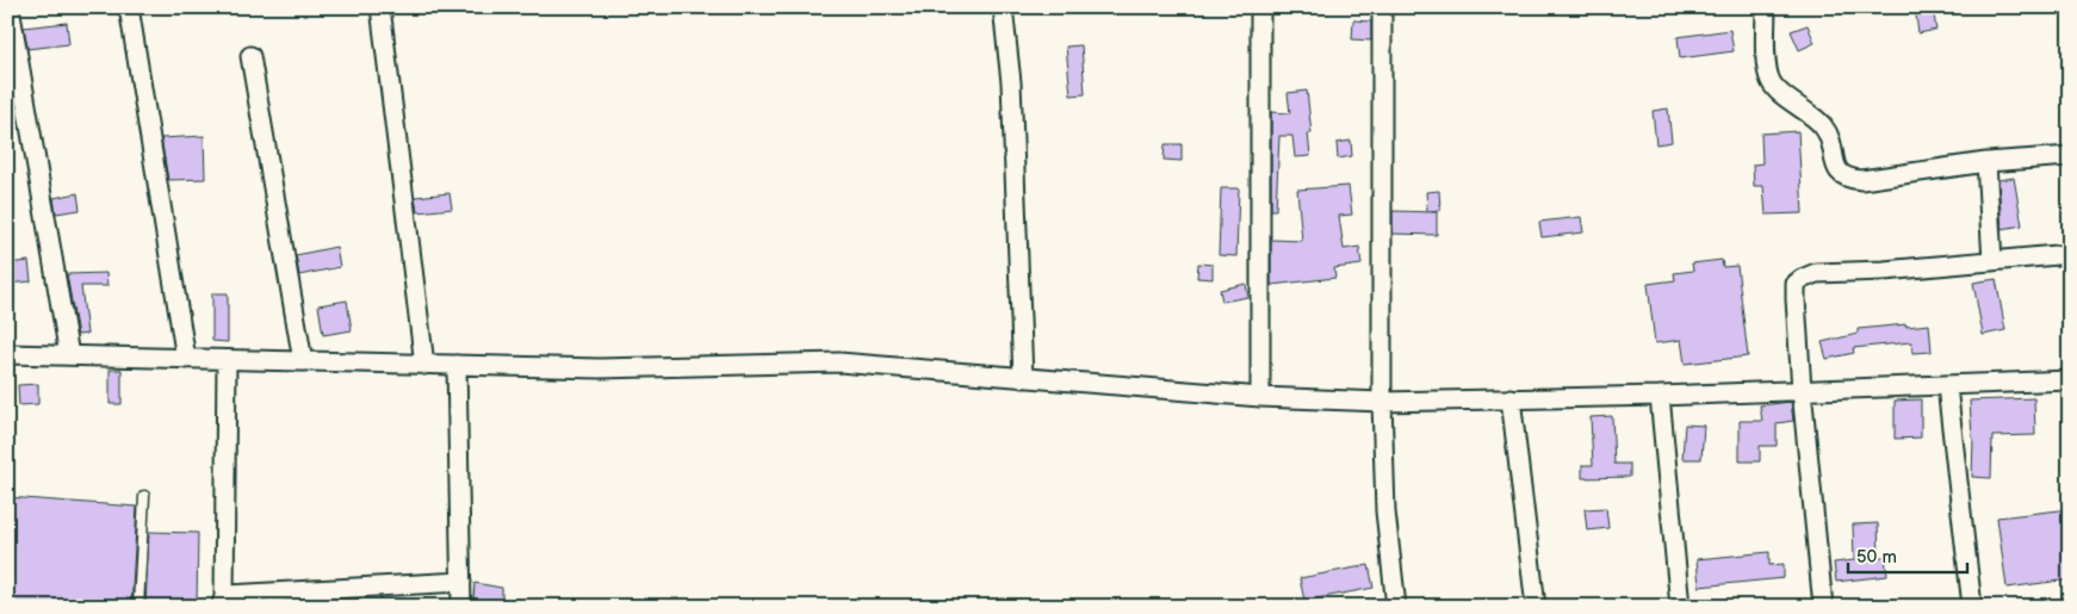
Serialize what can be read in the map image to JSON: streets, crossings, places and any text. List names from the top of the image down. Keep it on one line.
{"scale_bar":"50 m"}
